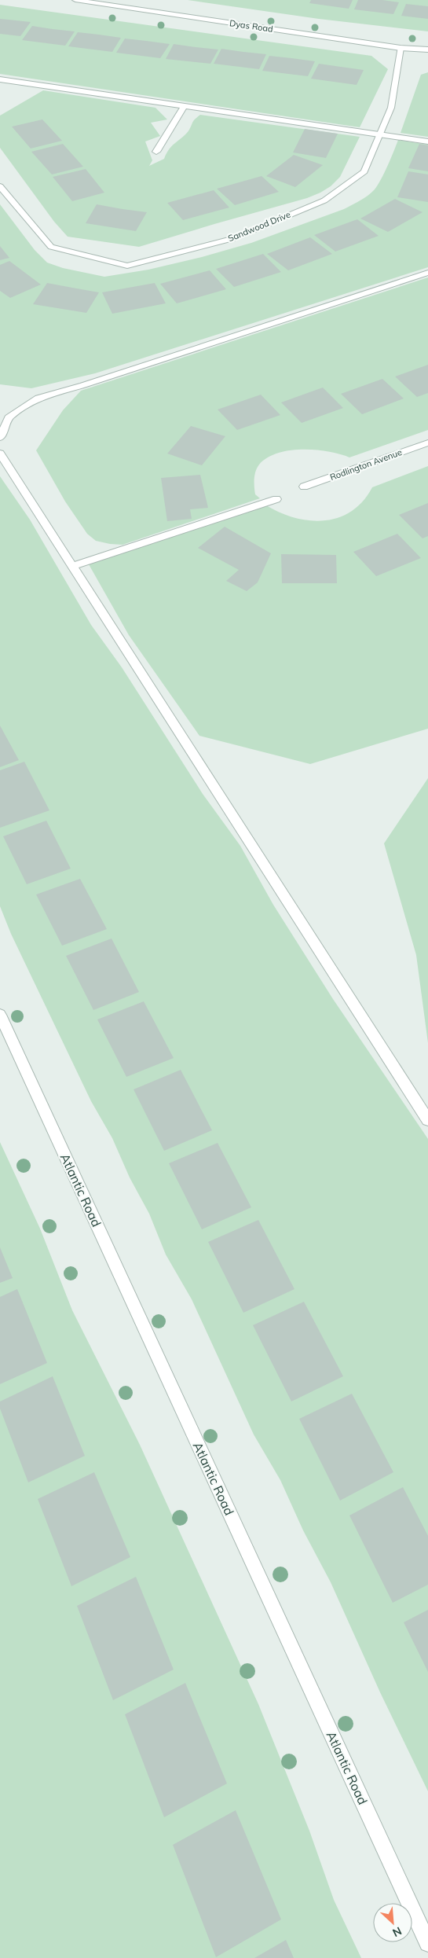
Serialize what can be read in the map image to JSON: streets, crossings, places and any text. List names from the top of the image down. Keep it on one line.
{"streets":{"street":["Dyas Road","Sandwood Drive","Rodlington Avenue","Atlantic Road"]},"crossings":[["Dyas Road","Sandwood Drive"]],"north":"bottom right"}
